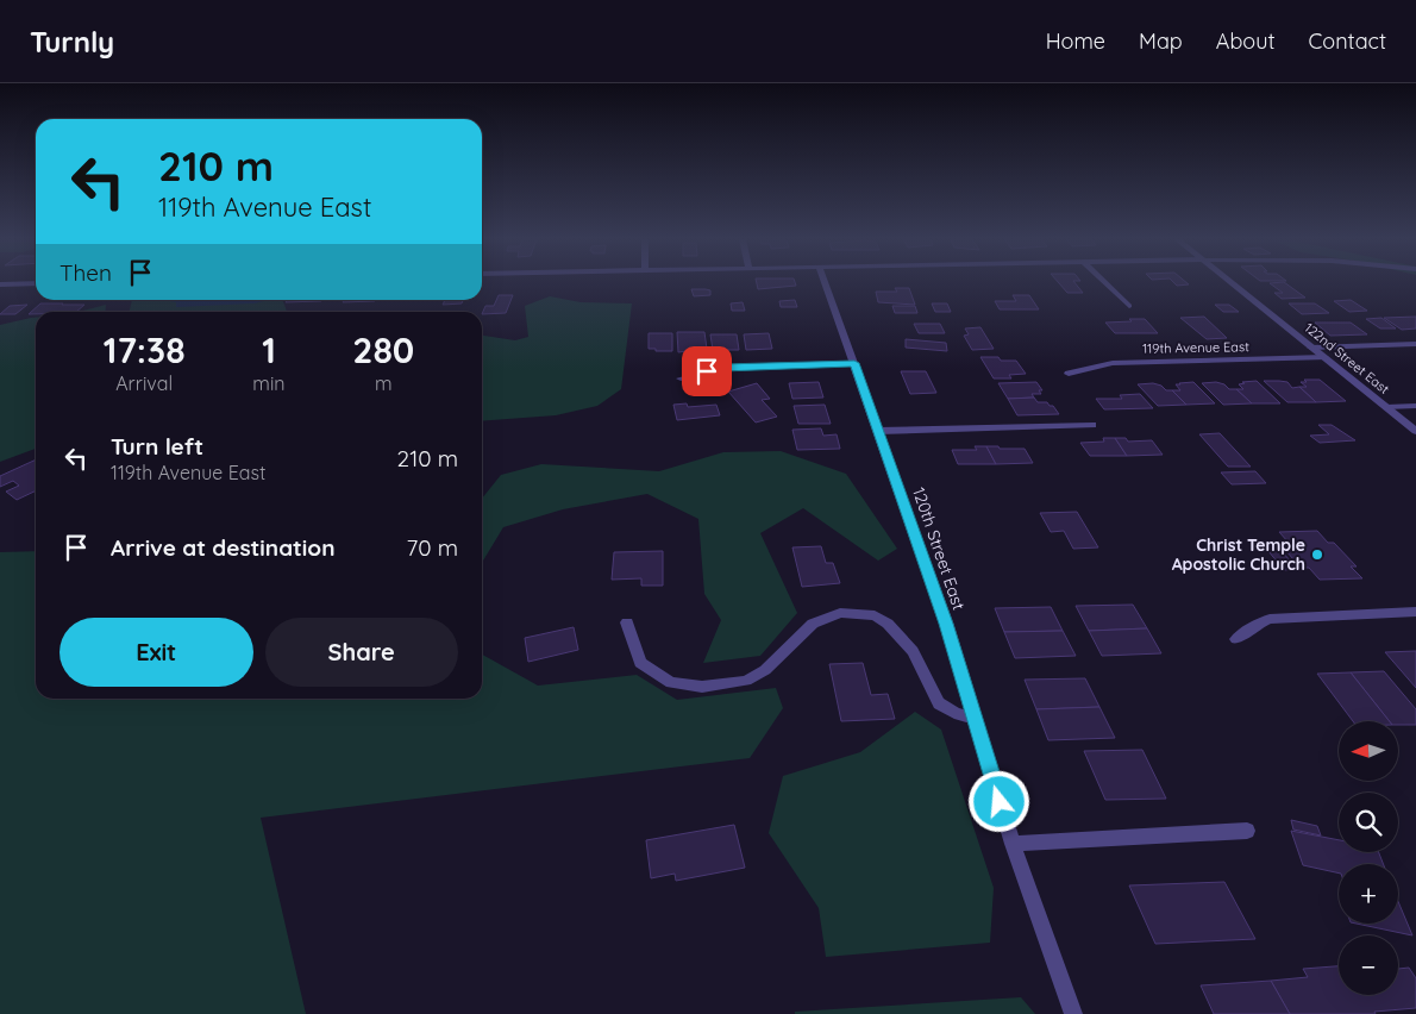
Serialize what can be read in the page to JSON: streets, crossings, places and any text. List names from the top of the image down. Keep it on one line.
{"streets":{"street":["119th Avenue East","122nd Street East","120th Street East"]},"crossings":[["119th Avenue East","122nd Street East"]],"places":["Christ Temple Apostolic Church"],"north":"left","page":{"header":"Turnly","nav":["Home","Map","About","Contact"],"turn":["210 m","119th Avenue East"],"then":"Then","eta":["17:38","Arrival","1","min","280","m"],"list":[{"name":"Turn left","note":"119th Avenue East","value":"210 m"},{"name":"Arrive at destination","value":"70 m"}],"buttons":["Exit","Share"],"map_buttons":["+","−"]}}
